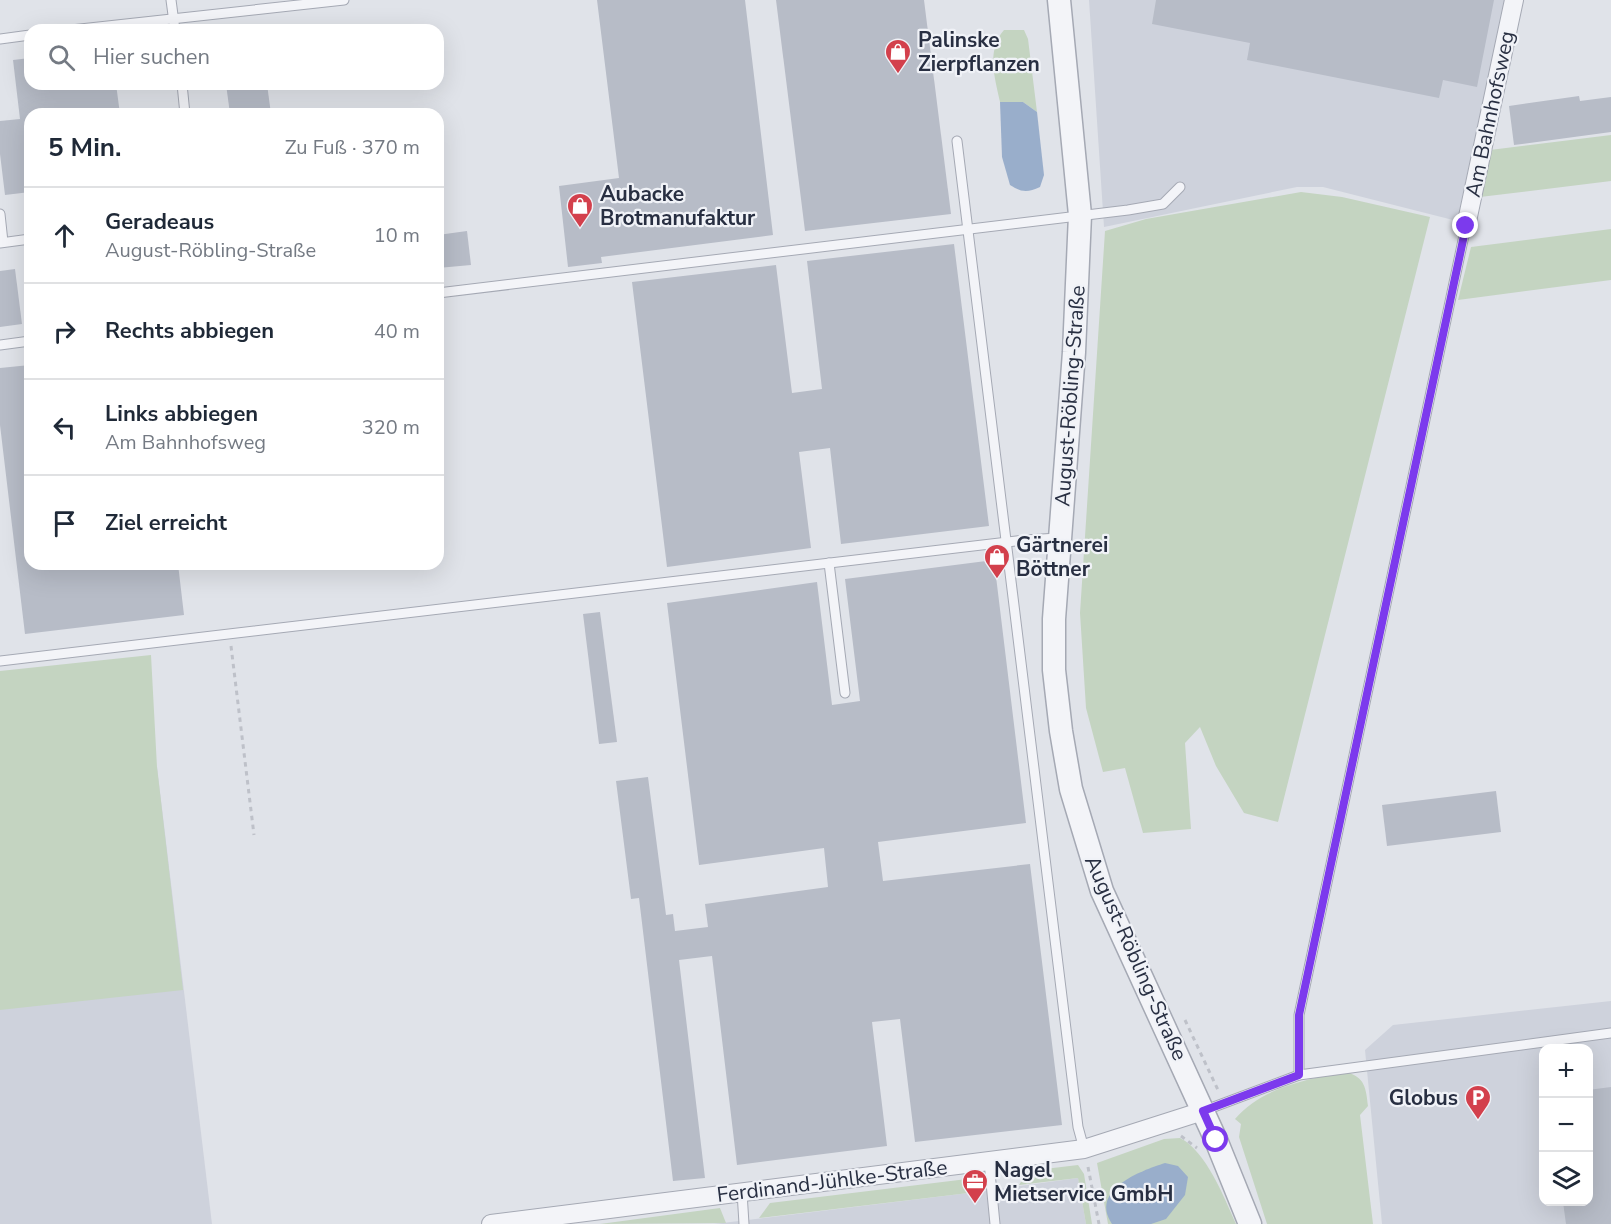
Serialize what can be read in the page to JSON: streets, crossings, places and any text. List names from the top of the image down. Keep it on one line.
{"streets":{"street":["Am Bahnhofsweg","August-Röbling-Straße","Ferdinand-Jühlke-Straße"]},"crossings":[["August-Röbling-Straße","Ferdinand-Jühlke-Straße"]],"places":{"shop":["Palinske Zierpflanzen","Aubacke Brotmanufaktur","Gärtnerei Böttner"],"parking":["Globus"],"office":["Nagel Mietservice GmbH"]},"page":{"search":"Hier suchen","heading":["5 Min.","Zu Fuß · 370 m"],"list":[["Geradeaus","August-Röbling-Straße","10 m"],["Rechts abbiegen","40 m"],["Links abbiegen","Am Bahnhofsweg","320 m"],"Ziel erreicht"],"map_buttons":["+","−"]}}
